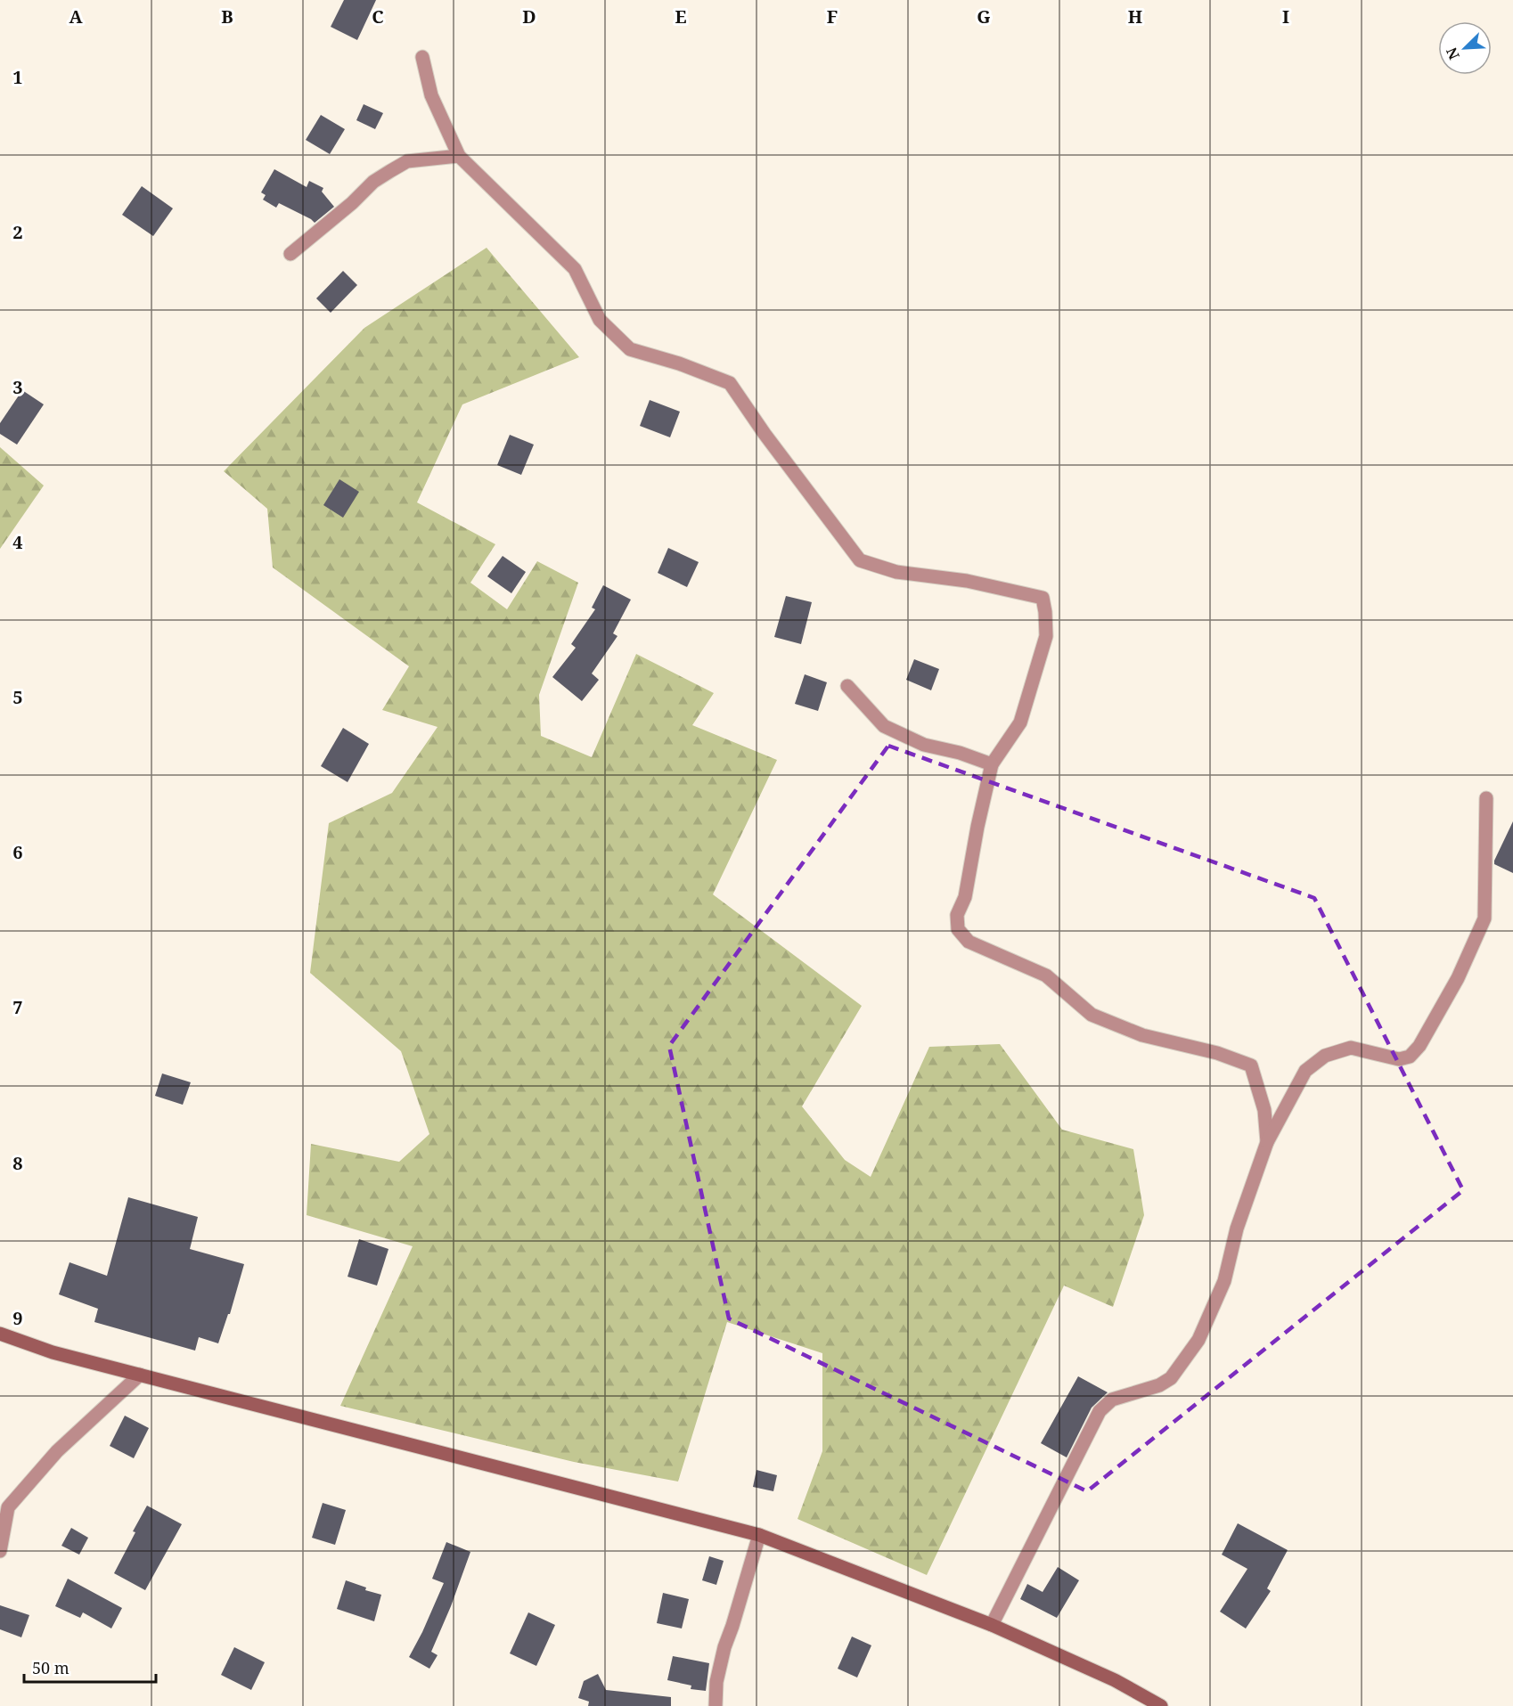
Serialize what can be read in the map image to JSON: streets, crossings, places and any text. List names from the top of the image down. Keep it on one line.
{"scale_bar":"50 m","north":"bottom left","grid":{"columns":["A","B","C","D","E","F","G","H","I"],"rows":["1","2","3","4","5","6","7","8","9"]}}
